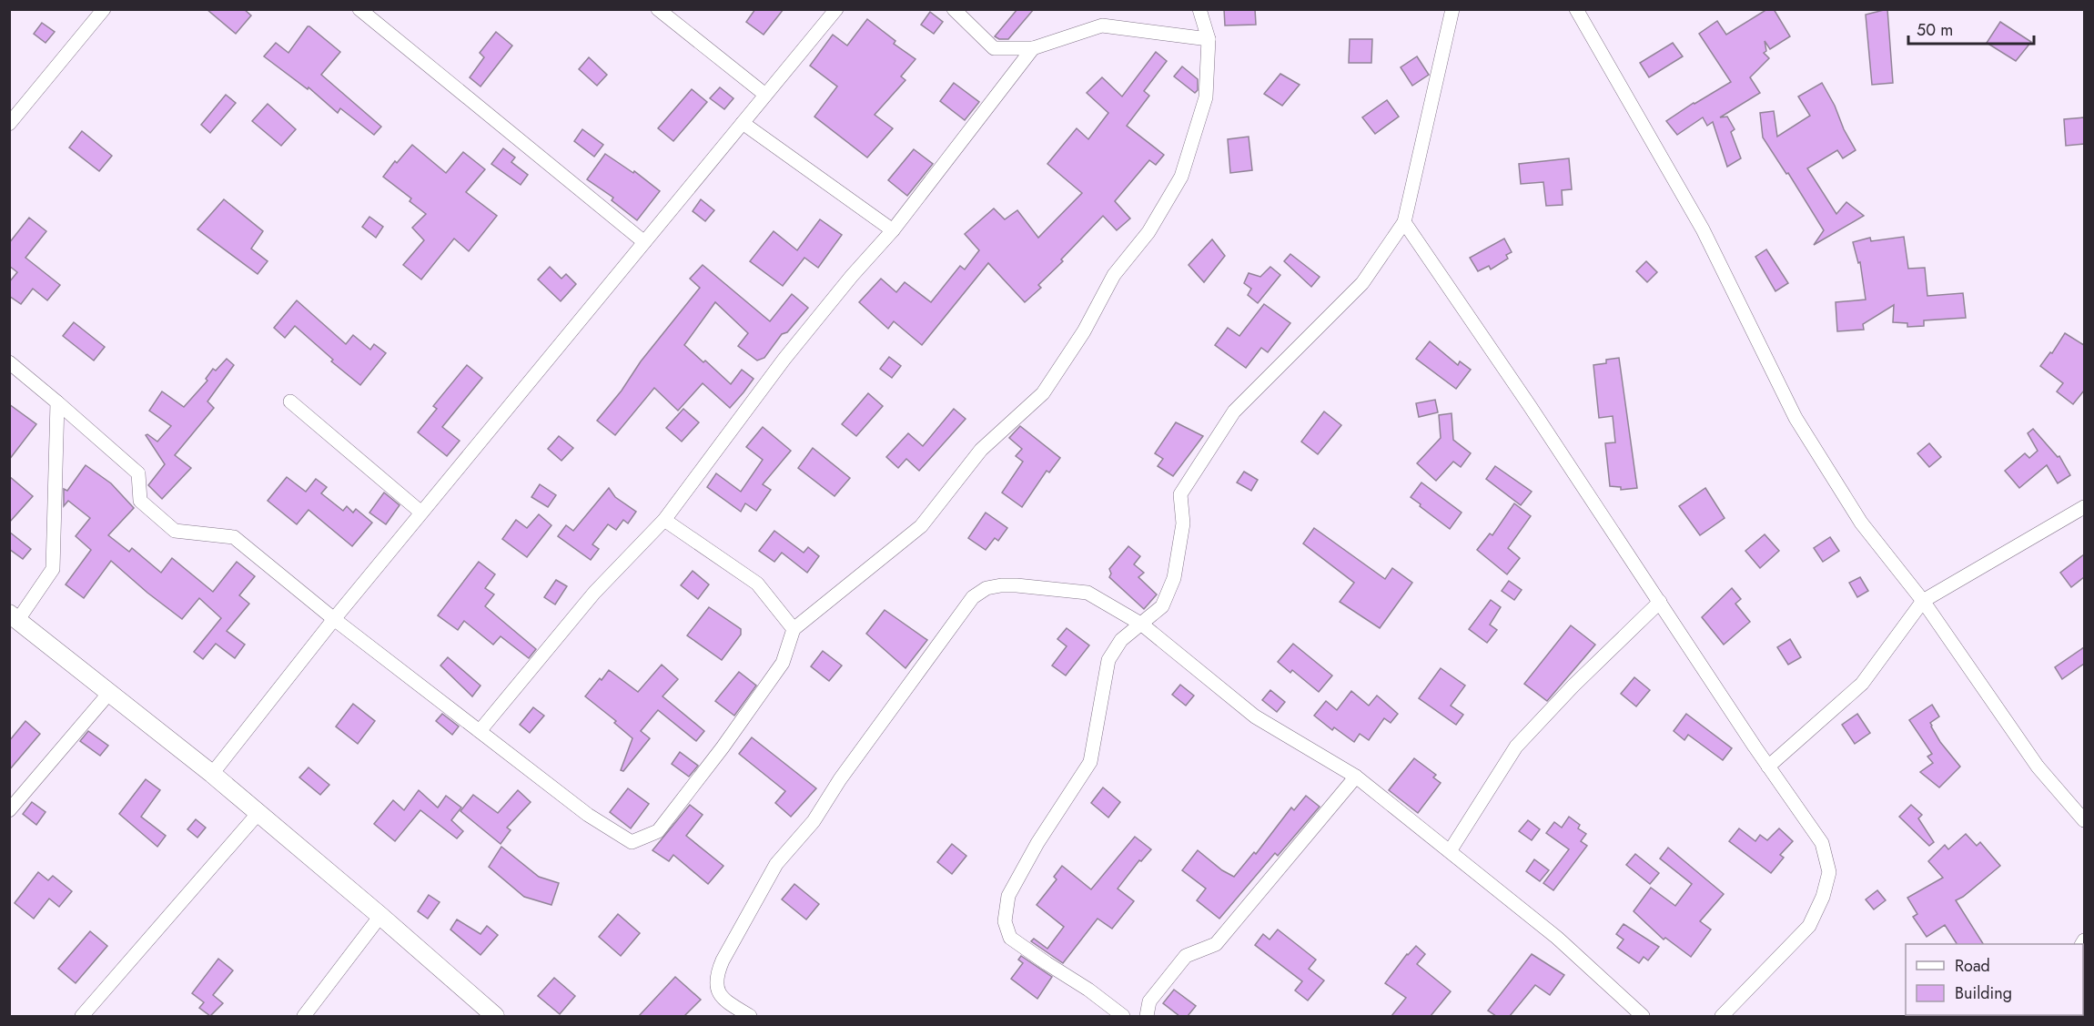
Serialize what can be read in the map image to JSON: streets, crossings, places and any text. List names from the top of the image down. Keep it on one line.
{"legend":["Road","Building"],"scale_bar":"50 m"}
